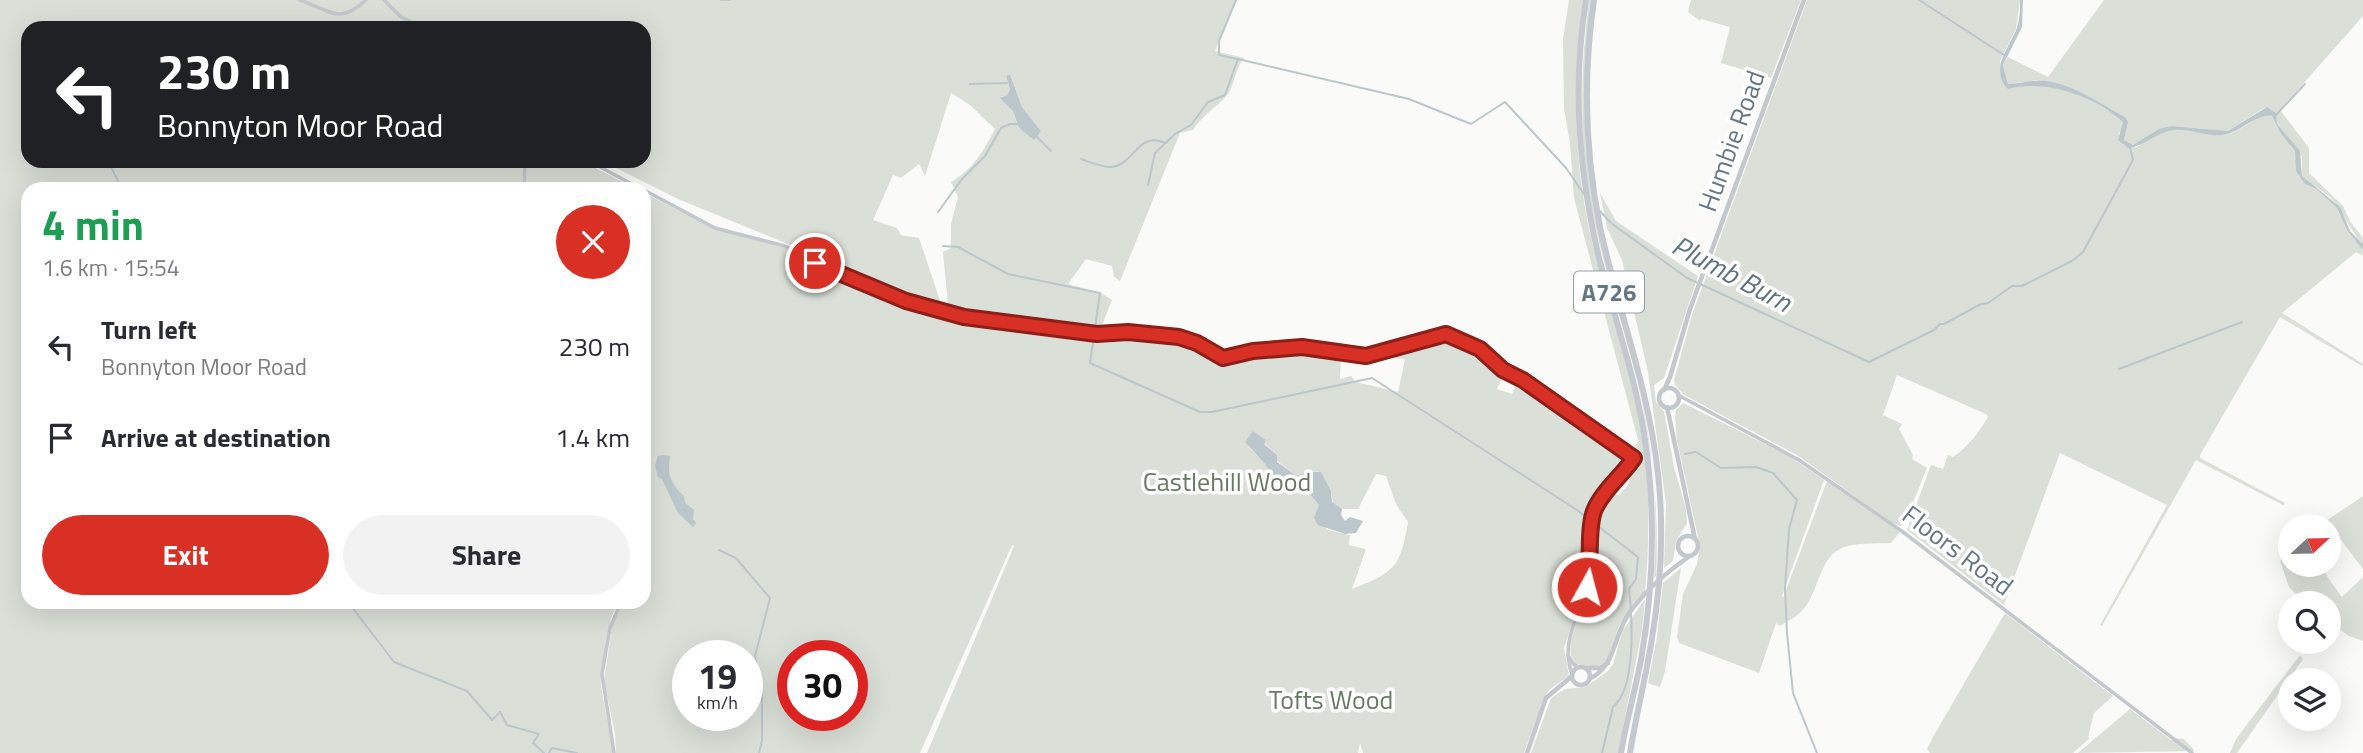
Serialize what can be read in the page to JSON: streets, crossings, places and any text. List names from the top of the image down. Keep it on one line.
{"streets":{"highway":["A726"],"street":["Humbie Road","Floors Road"]},"water":["Plumb Burn"],"parks":["Castlehill Wood","Tofts Wood"],"north":"right","page":{"turn":["230 m","Bonnyton Moor Road"],"heading":["4 min","1.6 km · 15:54"],"list":[{"name":"Turn left","note":"Bonnyton Moor Road","value":"230 m"},{"name":"Arrive at destination","value":"1.4 km"}],"buttons":["Exit","Share"],"speed":"19 km/h","limit":"30"}}
